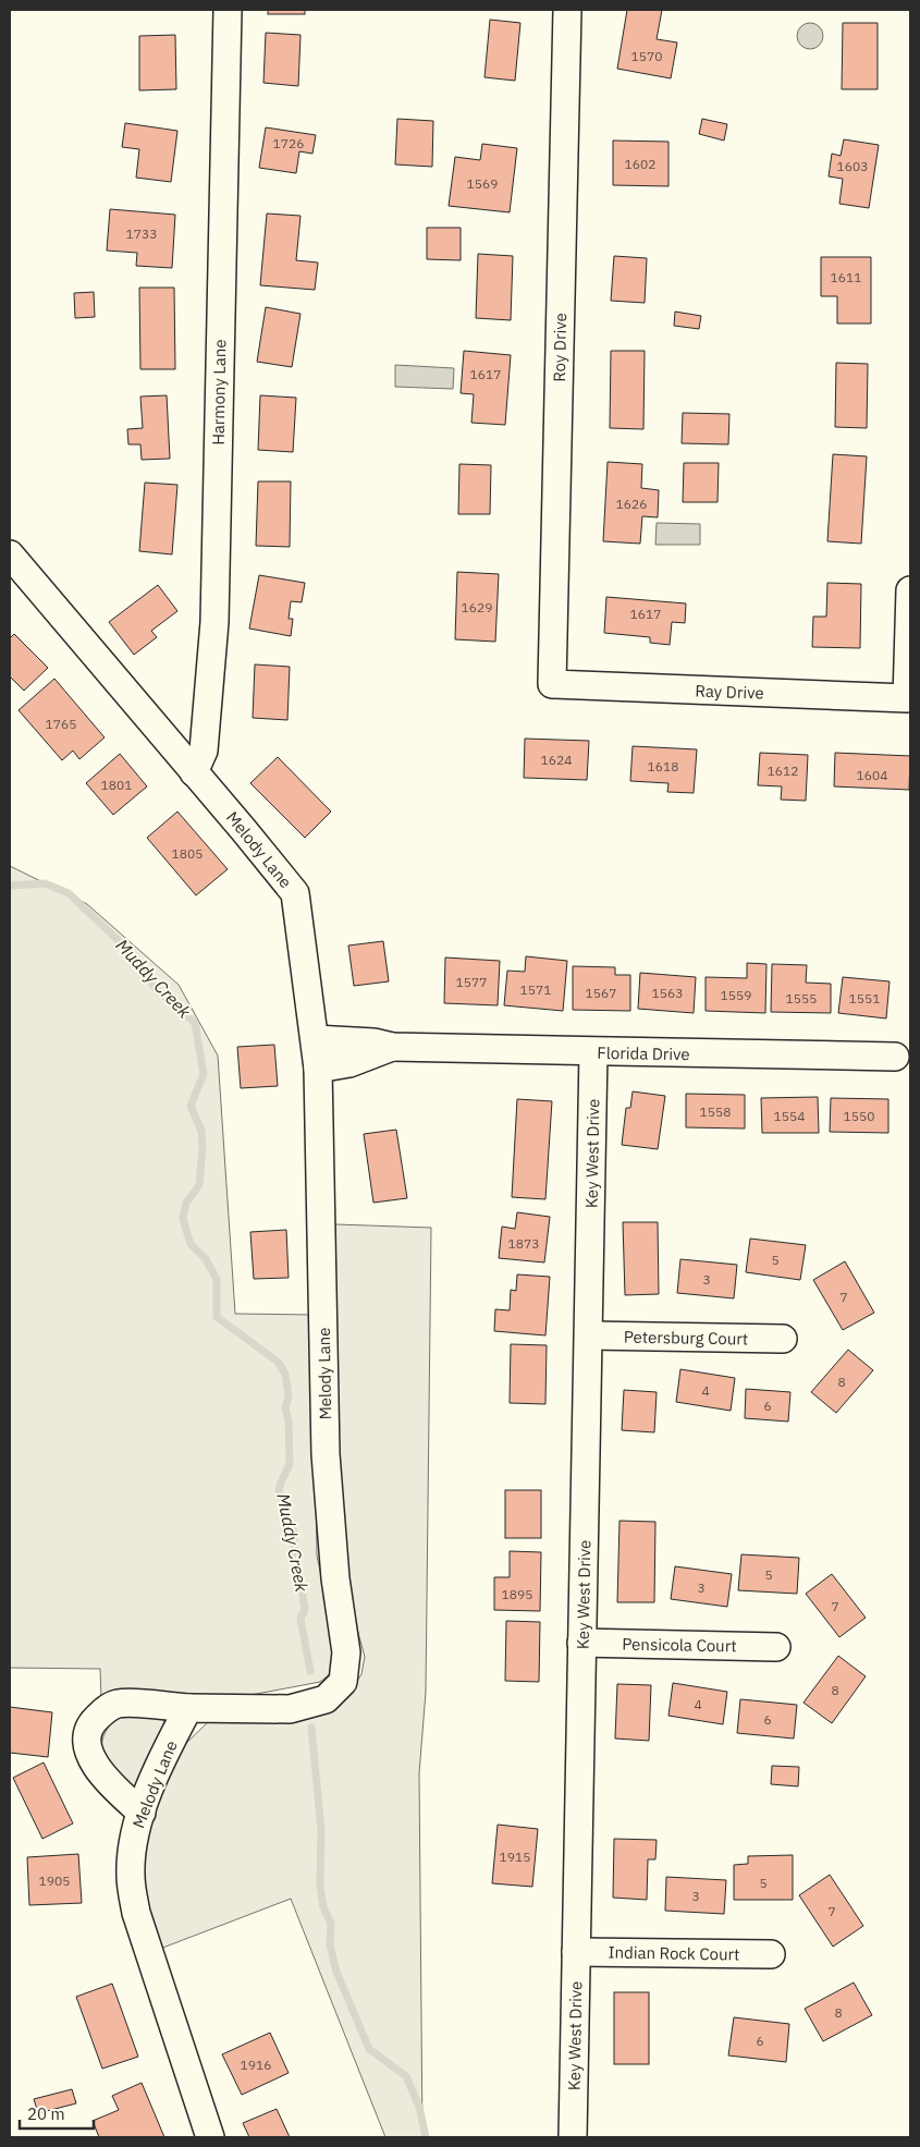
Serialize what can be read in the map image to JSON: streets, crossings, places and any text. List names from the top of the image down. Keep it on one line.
{"streets":{"street":["Roy Drive","Harmony Lane","Ray Drive","Melody Lane","Florida Drive","Key West Drive","Petersburg Court","Pensicola Court","Indian Rock Court"]},"crossings":[["Roy Drive","Ray Drive"],["Harmony Lane","Melody Lane"],["Melody Lane","Florida Drive"],["Florida Drive","Key West Drive"],["Key West Drive","Petersburg Court"],["Key West Drive","Pensicola Court"],["Key West Drive","Indian Rock Court"]],"water":["Muddy Creek"],"house_numbers":["1570","1726","1602","1603","1569","1733","1611","1617","1626","1629","1617","1765","1624","1618","1612","1604","1801","1805","1577","1571","1567","1563","1559","1555","1551","1558","1554","1550","1873","5","3","7","8","4","6","5","3","1895","7","8","4","6","1915","1905","5","3","7","8","6","1916"],"scale_bar":"20 m"}
